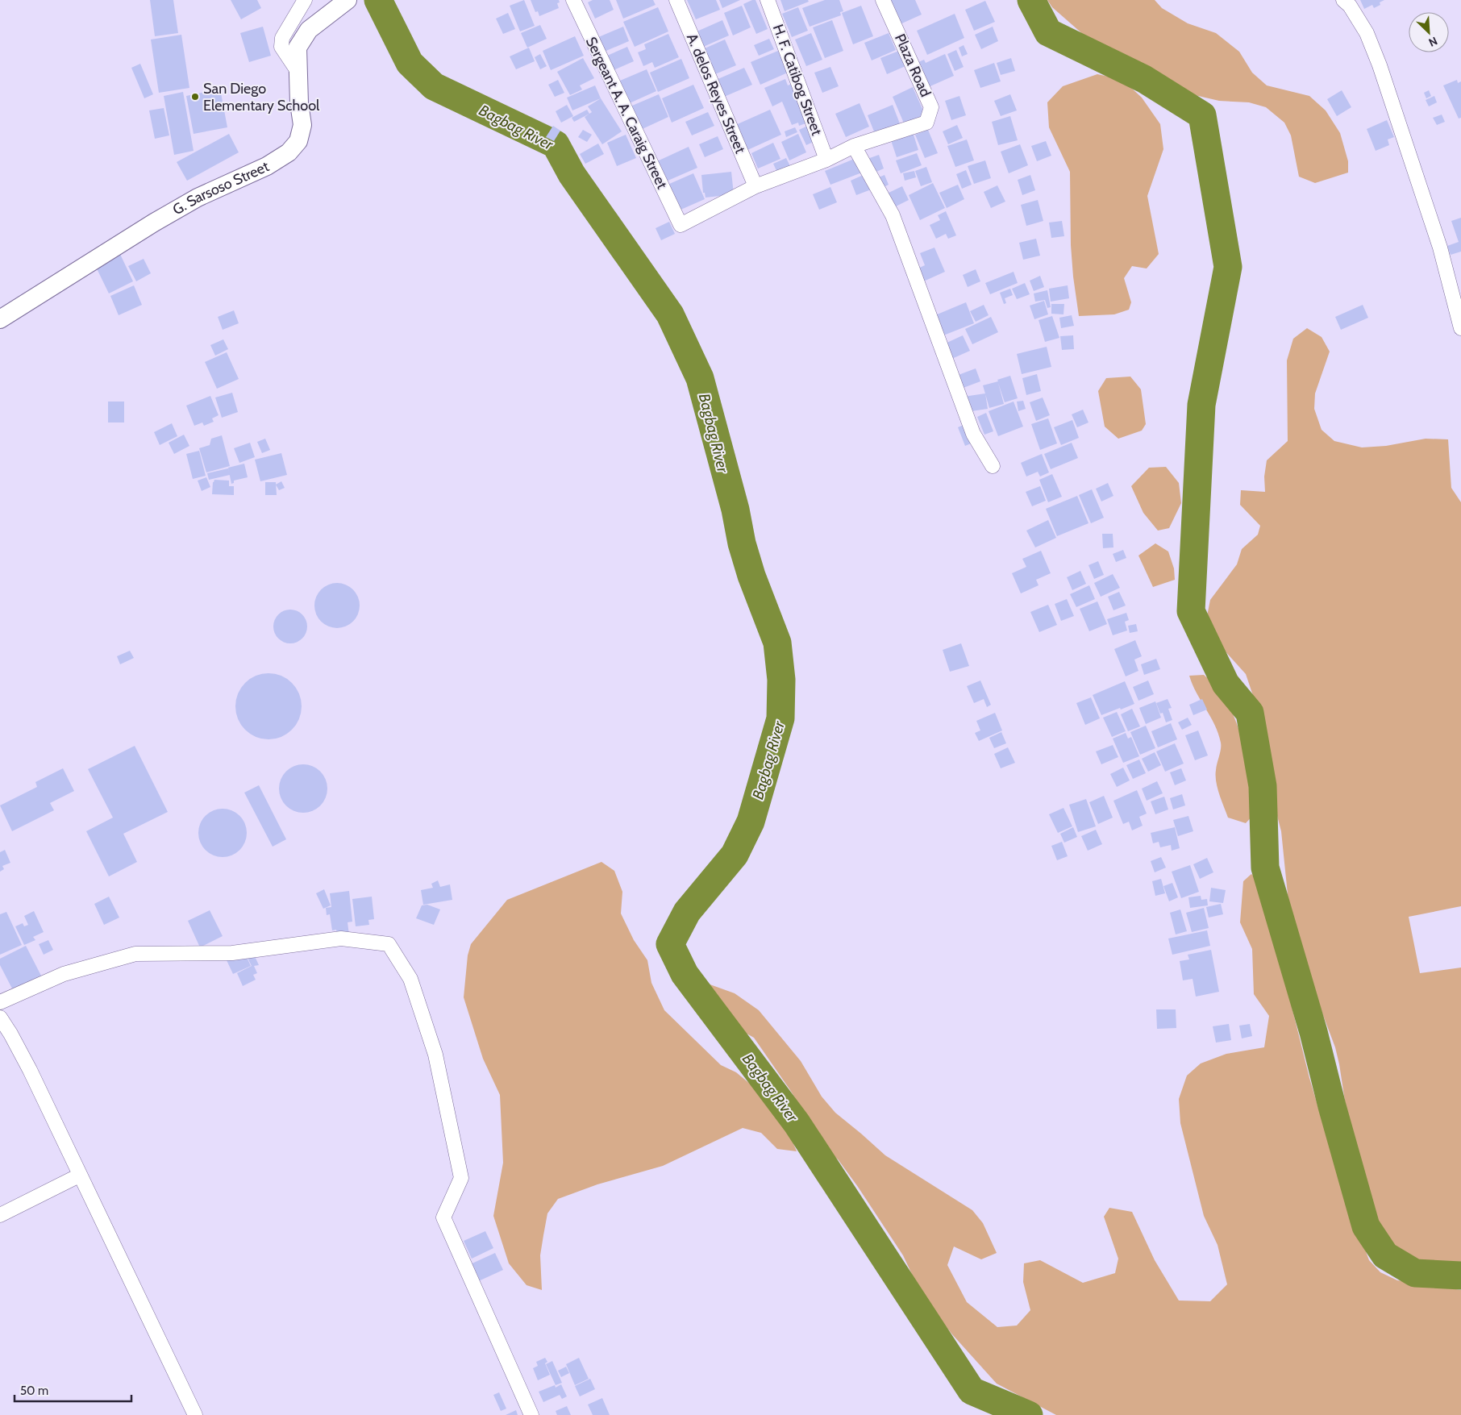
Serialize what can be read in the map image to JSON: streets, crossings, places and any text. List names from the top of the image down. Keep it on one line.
{"streets":{"street":["Plaza Road","H. F. Catibog Street","A. delos Reyes Street","Sergeant A. A. Caraig Street","G. Sarsoso Street"]},"crossings":[["Plaza Road","H. F. Catibog Street"],["Plaza Road","A. delos Reyes Street"],["Plaza Road","Sergeant A. A. Caraig Street"]],"water":["Bagbag River"],"places":["San Diego Elementary School"],"scale_bar":"50 m","north":"bottom right"}
